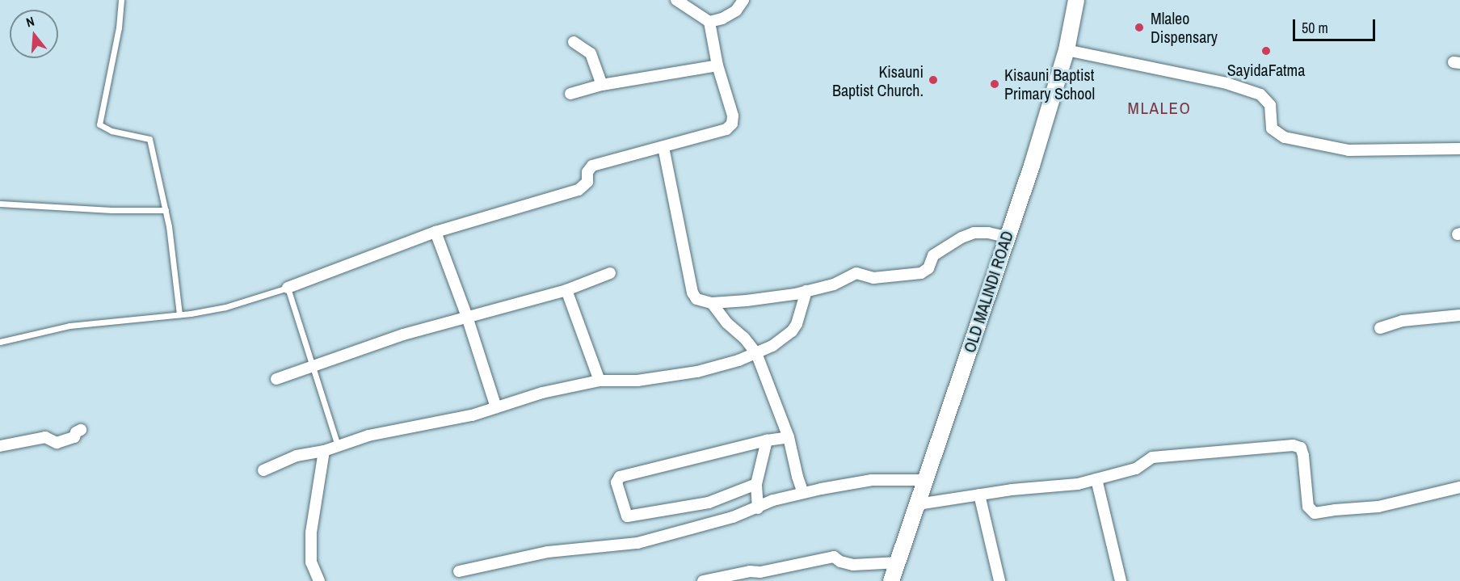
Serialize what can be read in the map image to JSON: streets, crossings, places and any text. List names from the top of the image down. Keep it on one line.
{"streets":{"main road":["OLD MALINDI ROAD"]},"districts":["MLALEO"],"places":["Mlaleo Dispensary","SayidaFatma","Kisauni Baptist Church.","Kisauni Baptist Primary School"],"scale_bar":"50 m","north":"top"}
